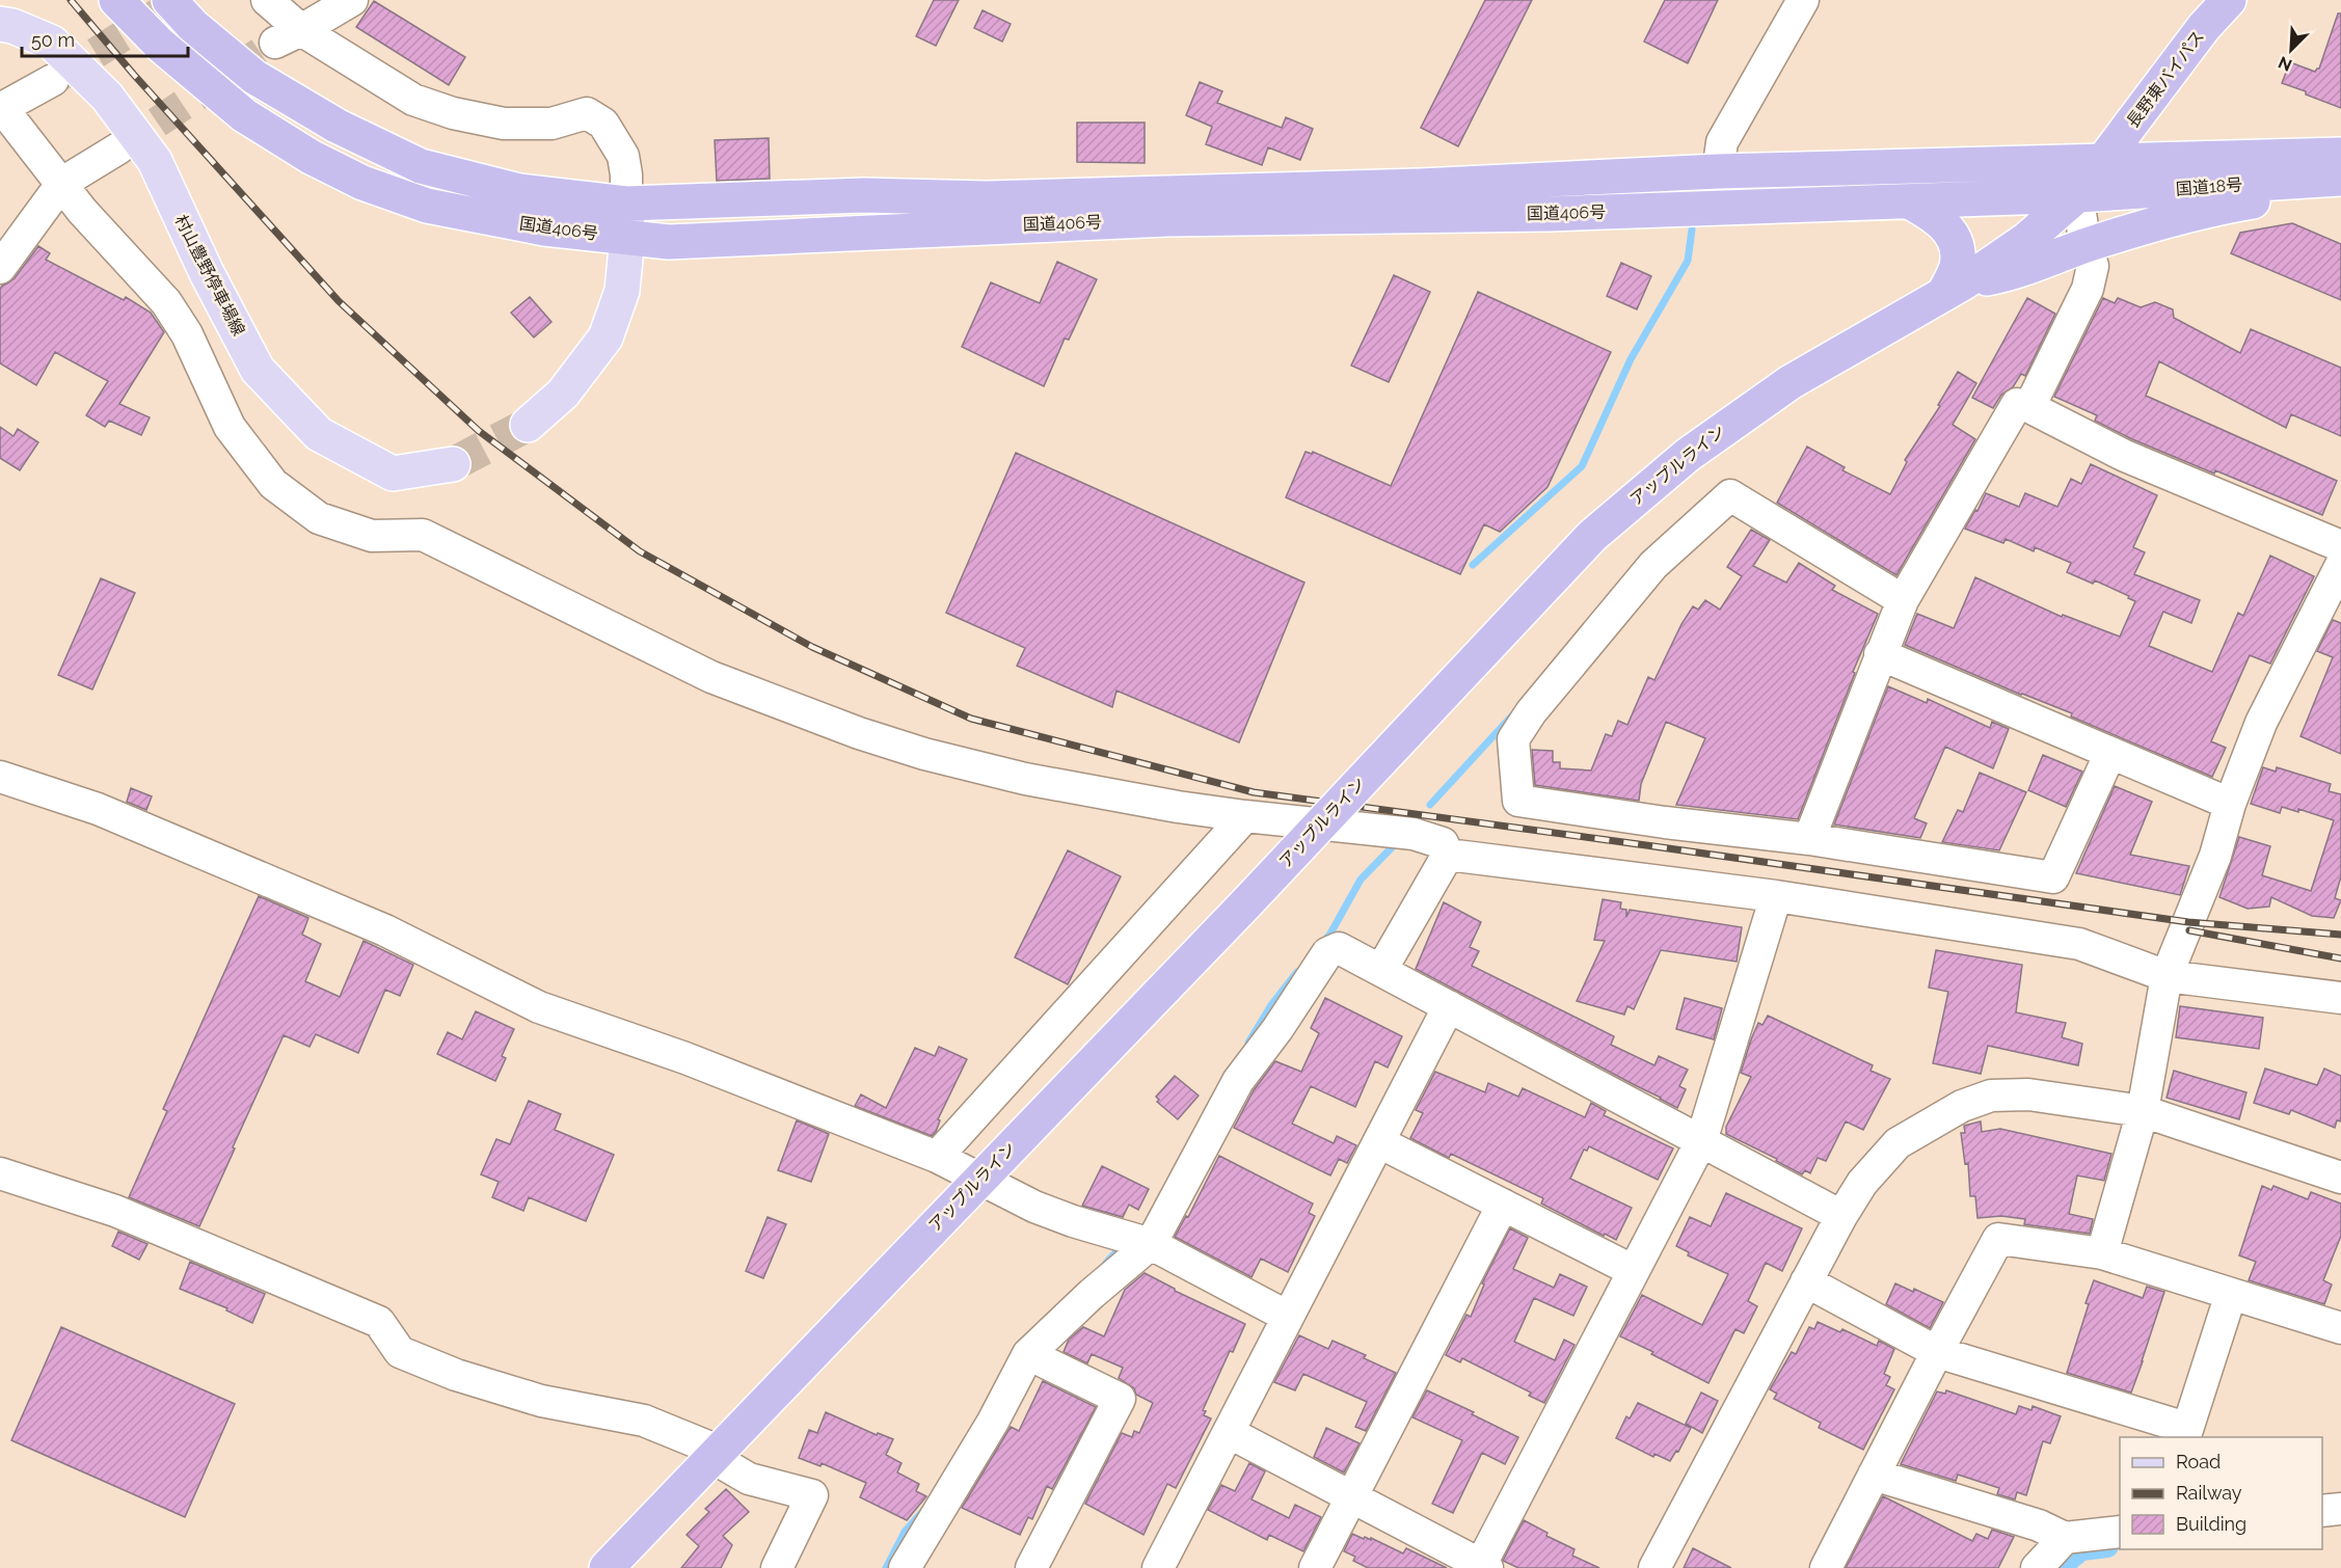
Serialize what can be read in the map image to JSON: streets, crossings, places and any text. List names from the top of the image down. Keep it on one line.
{"streets":{"highway":["長野東バイパス","国道18号","国道406号","アップルライン"],"main road":["村山豊野停車場線"]},"crossings":[["長野東バイパス","国道18号"],["長野東バイパス","国道406号"],["長野東バイパス","アップルライン"],["国道18号","国道406号"],["国道18号","アップルライン"],["国道406号","アップルライン"]],"legend":["Road","Railway","Building"],"scale_bar":"50 m","north":"bottom left"}
